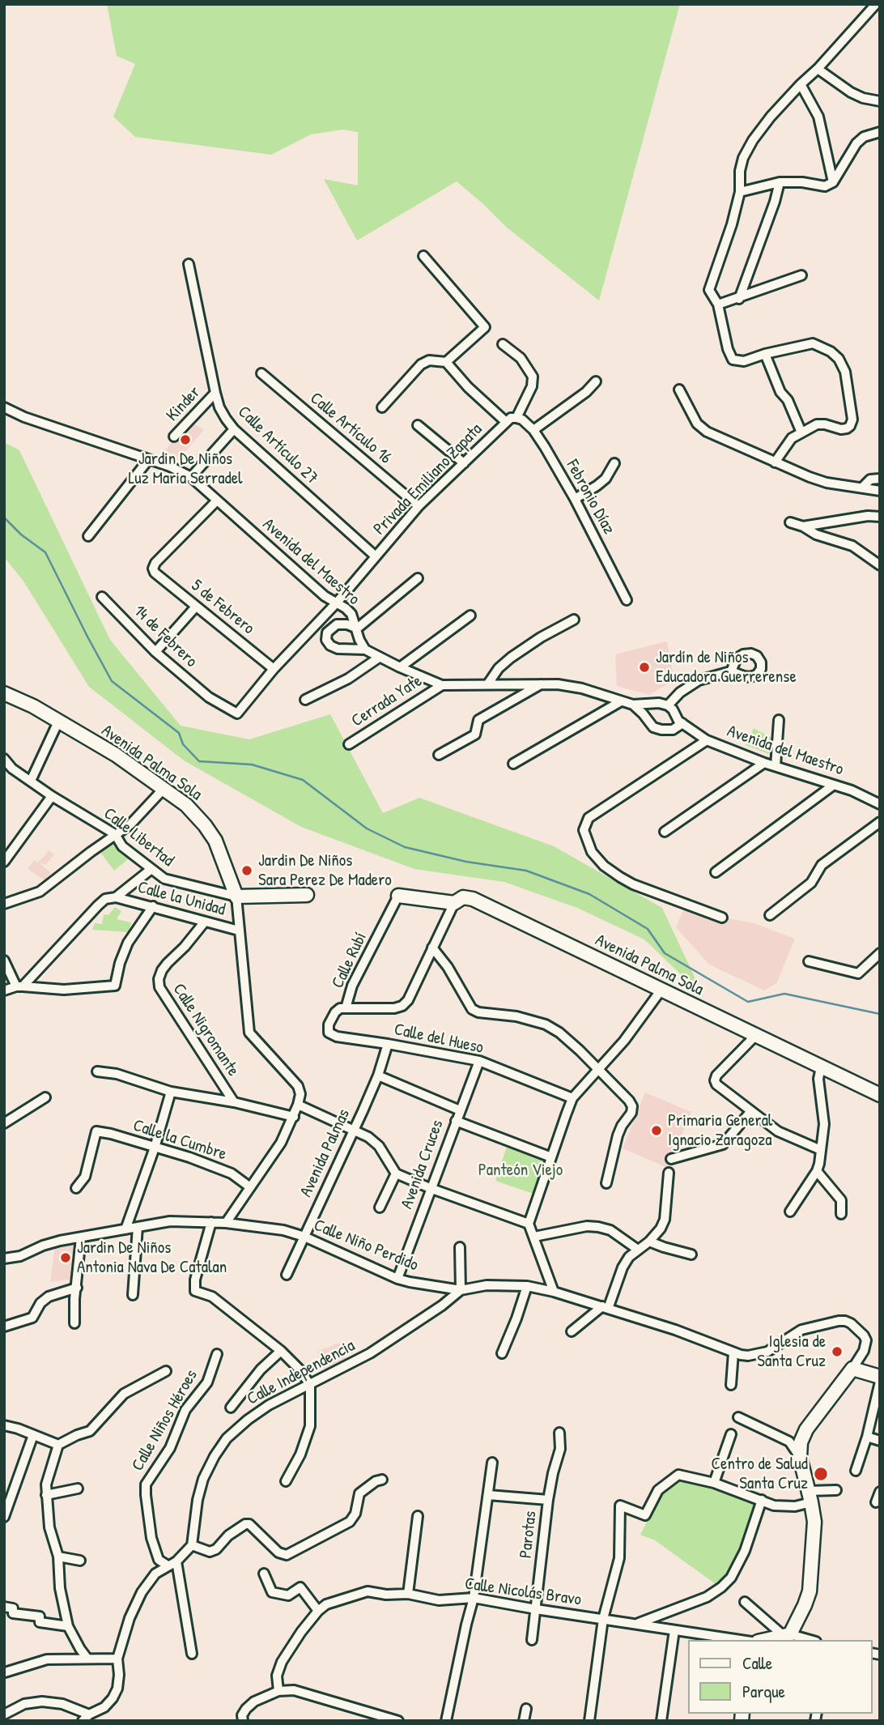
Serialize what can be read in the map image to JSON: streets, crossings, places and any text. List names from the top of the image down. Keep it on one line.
{"streets":{"street":["Kinder","Calle Artículo 16","Calle Artículo 27","Privada Emiliano Zapata","Febronio Díaz","Avenida del Maestro","5 de Febrero","14 de Febrero","Cerrada Yate","Avenida Palma Sola","Calle Libertad","Calle la Unidad","Calle Rubí","Calle Nigromante","Calle del Hueso","Calle la Cumbre","Avenida Palmas","Avenida Cruces","Calle Niño Perdido","Calle Independencia","Calle Niños Héroes","Parotas","Calle Nicolás Bravo"]},"crossings":[["Kinder","Calle Artículo 27"],["Calle Artículo 16","Privada Emiliano Zapata"],["Calle Artículo 27","Privada Emiliano Zapata"],["Privada Emiliano Zapata","Febronio Díaz"],["Privada Emiliano Zapata","Avenida del Maestro"],["Privada Emiliano Zapata","5 de Febrero"],["Privada Emiliano Zapata","14 de Febrero"],["Avenida del Maestro","5 de Febrero"],["5 de Febrero","14 de Febrero"],["Avenida Palma Sola","Calle Libertad"],["Avenida Palma Sola","Calle Rubí"],["Calle Libertad","Calle la Unidad"],["Calle la Unidad","Calle Nigromante"],["Calle Rubí","Calle del Hueso"],["Calle del Hueso","Avenida Palmas"],["Calle del Hueso","Avenida Cruces"],["Avenida Palmas","Calle Niño Perdido"],["Avenida Cruces","Calle Niño Perdido"],["Calle Niño Perdido","Calle Independencia"],["Parotas","Calle Nicolás Bravo"]],"parks":["Panteón Viejo"],"places":["Jardin De Niños Luz Maria Serradel","Jardín de Niños Educadora Guerrerense","Jardin De Niños Sara Perez De Madero","Primaria General Ignacio Zaragoza","Jardin De Niños Antonia Nava De Catalan","Iglesia de Santa Cruz","Centro de Salud Santa Cruz"],"legend":["Calle","Parque"]}
